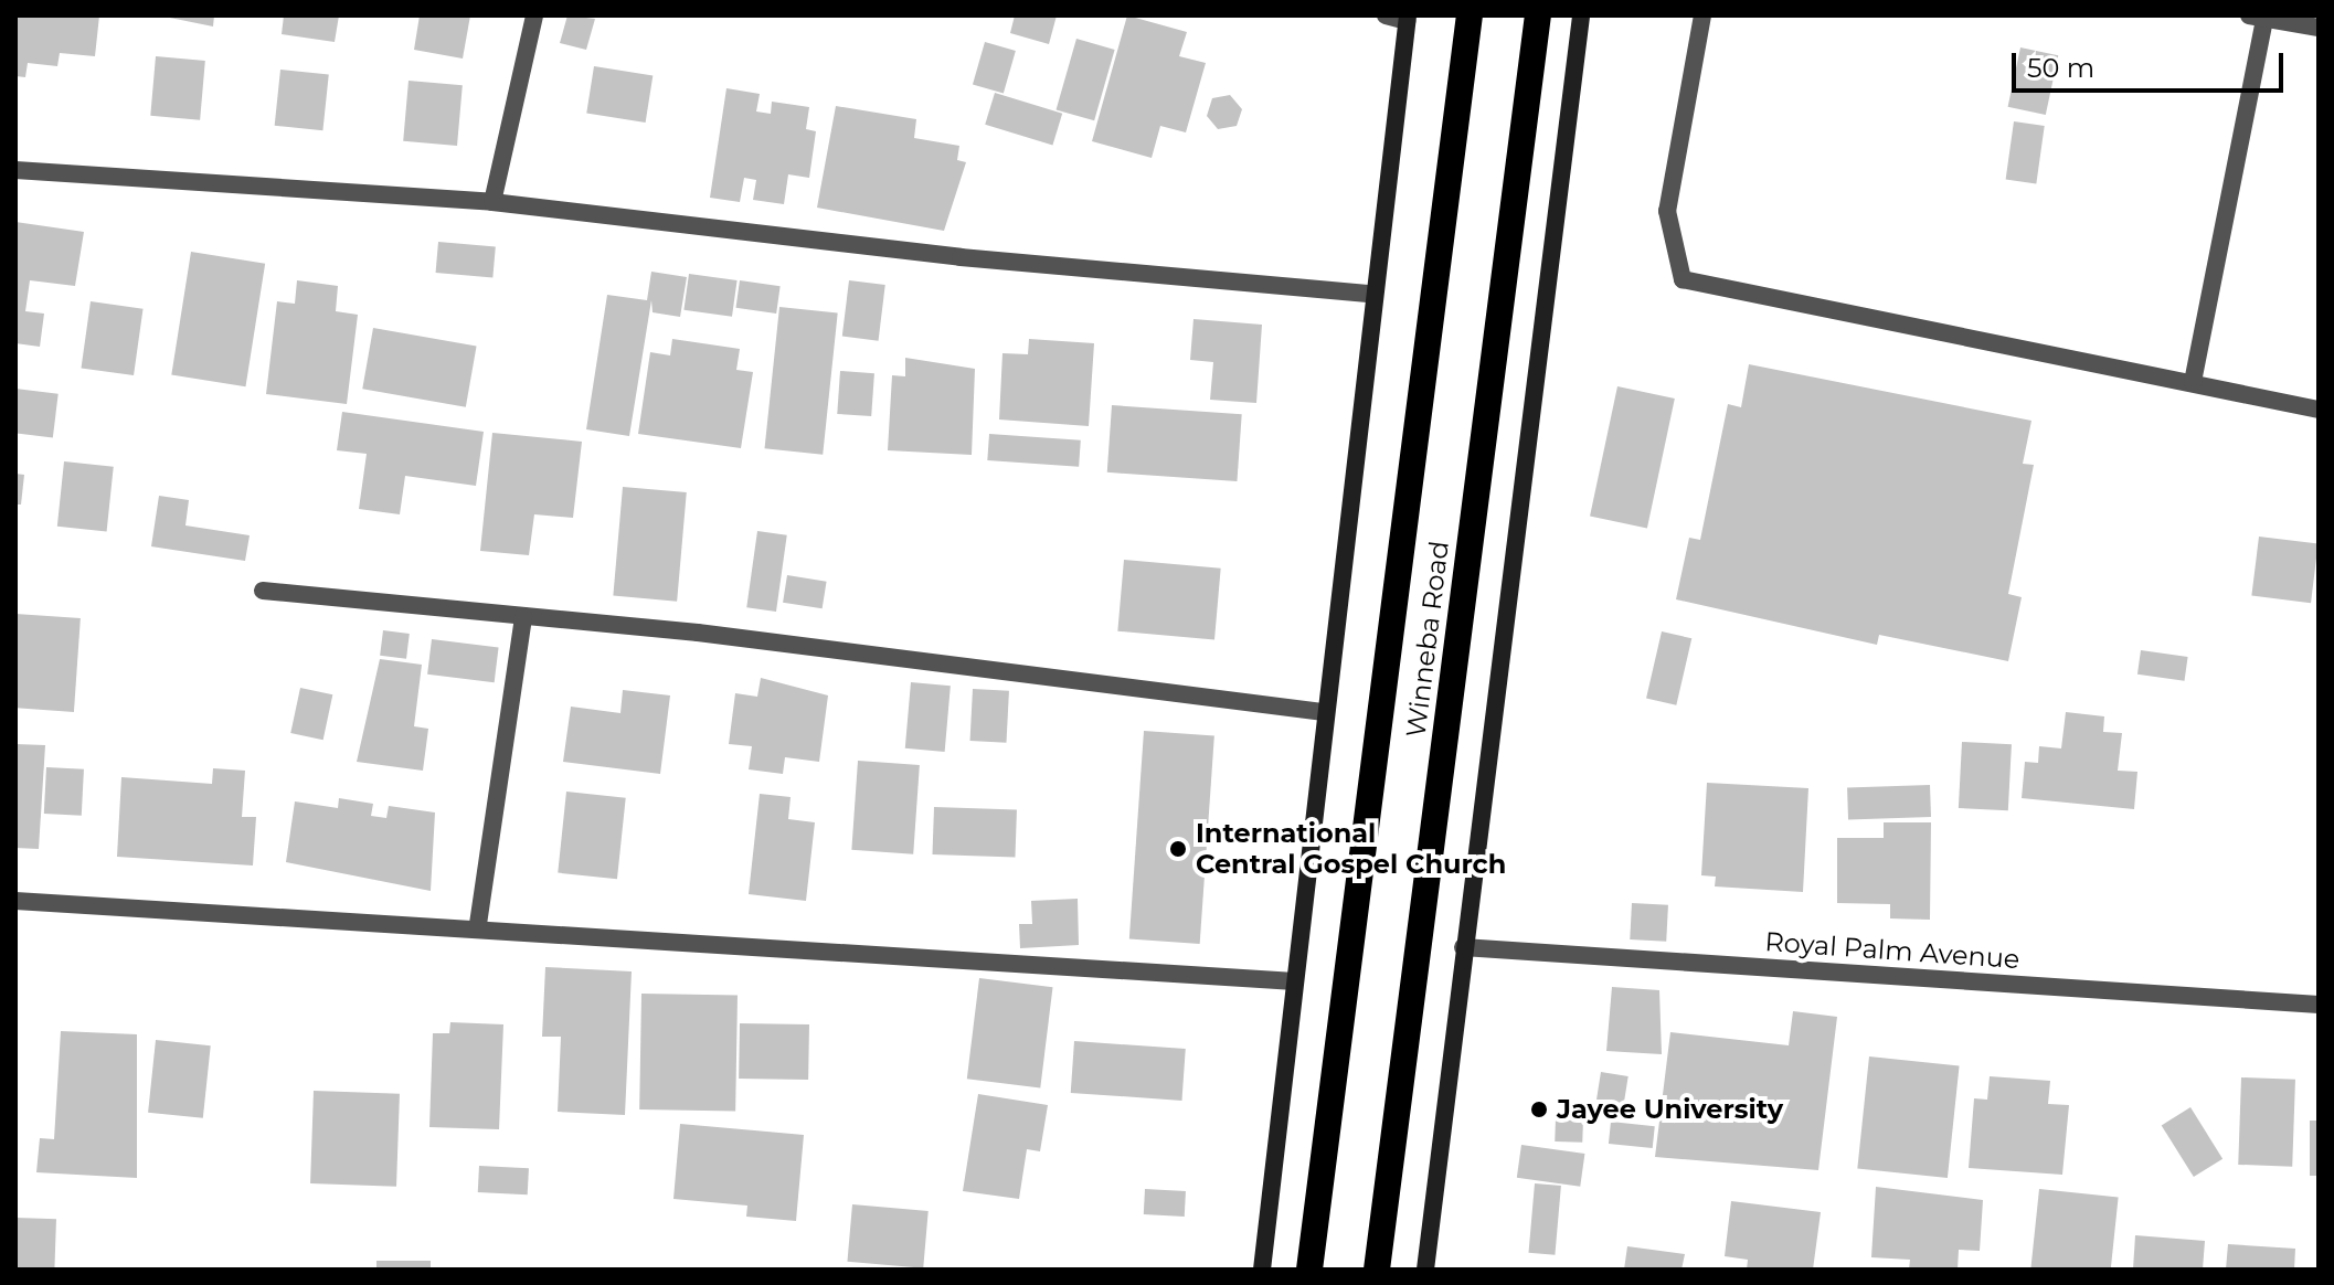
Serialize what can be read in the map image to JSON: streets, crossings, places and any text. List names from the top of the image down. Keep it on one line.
{"streets":{"highway":["Winneba Road"],"street":["Royal Palm Avenue"]},"places":["International Central Gospel Church","Jayee University"],"scale_bar":"50 m"}
